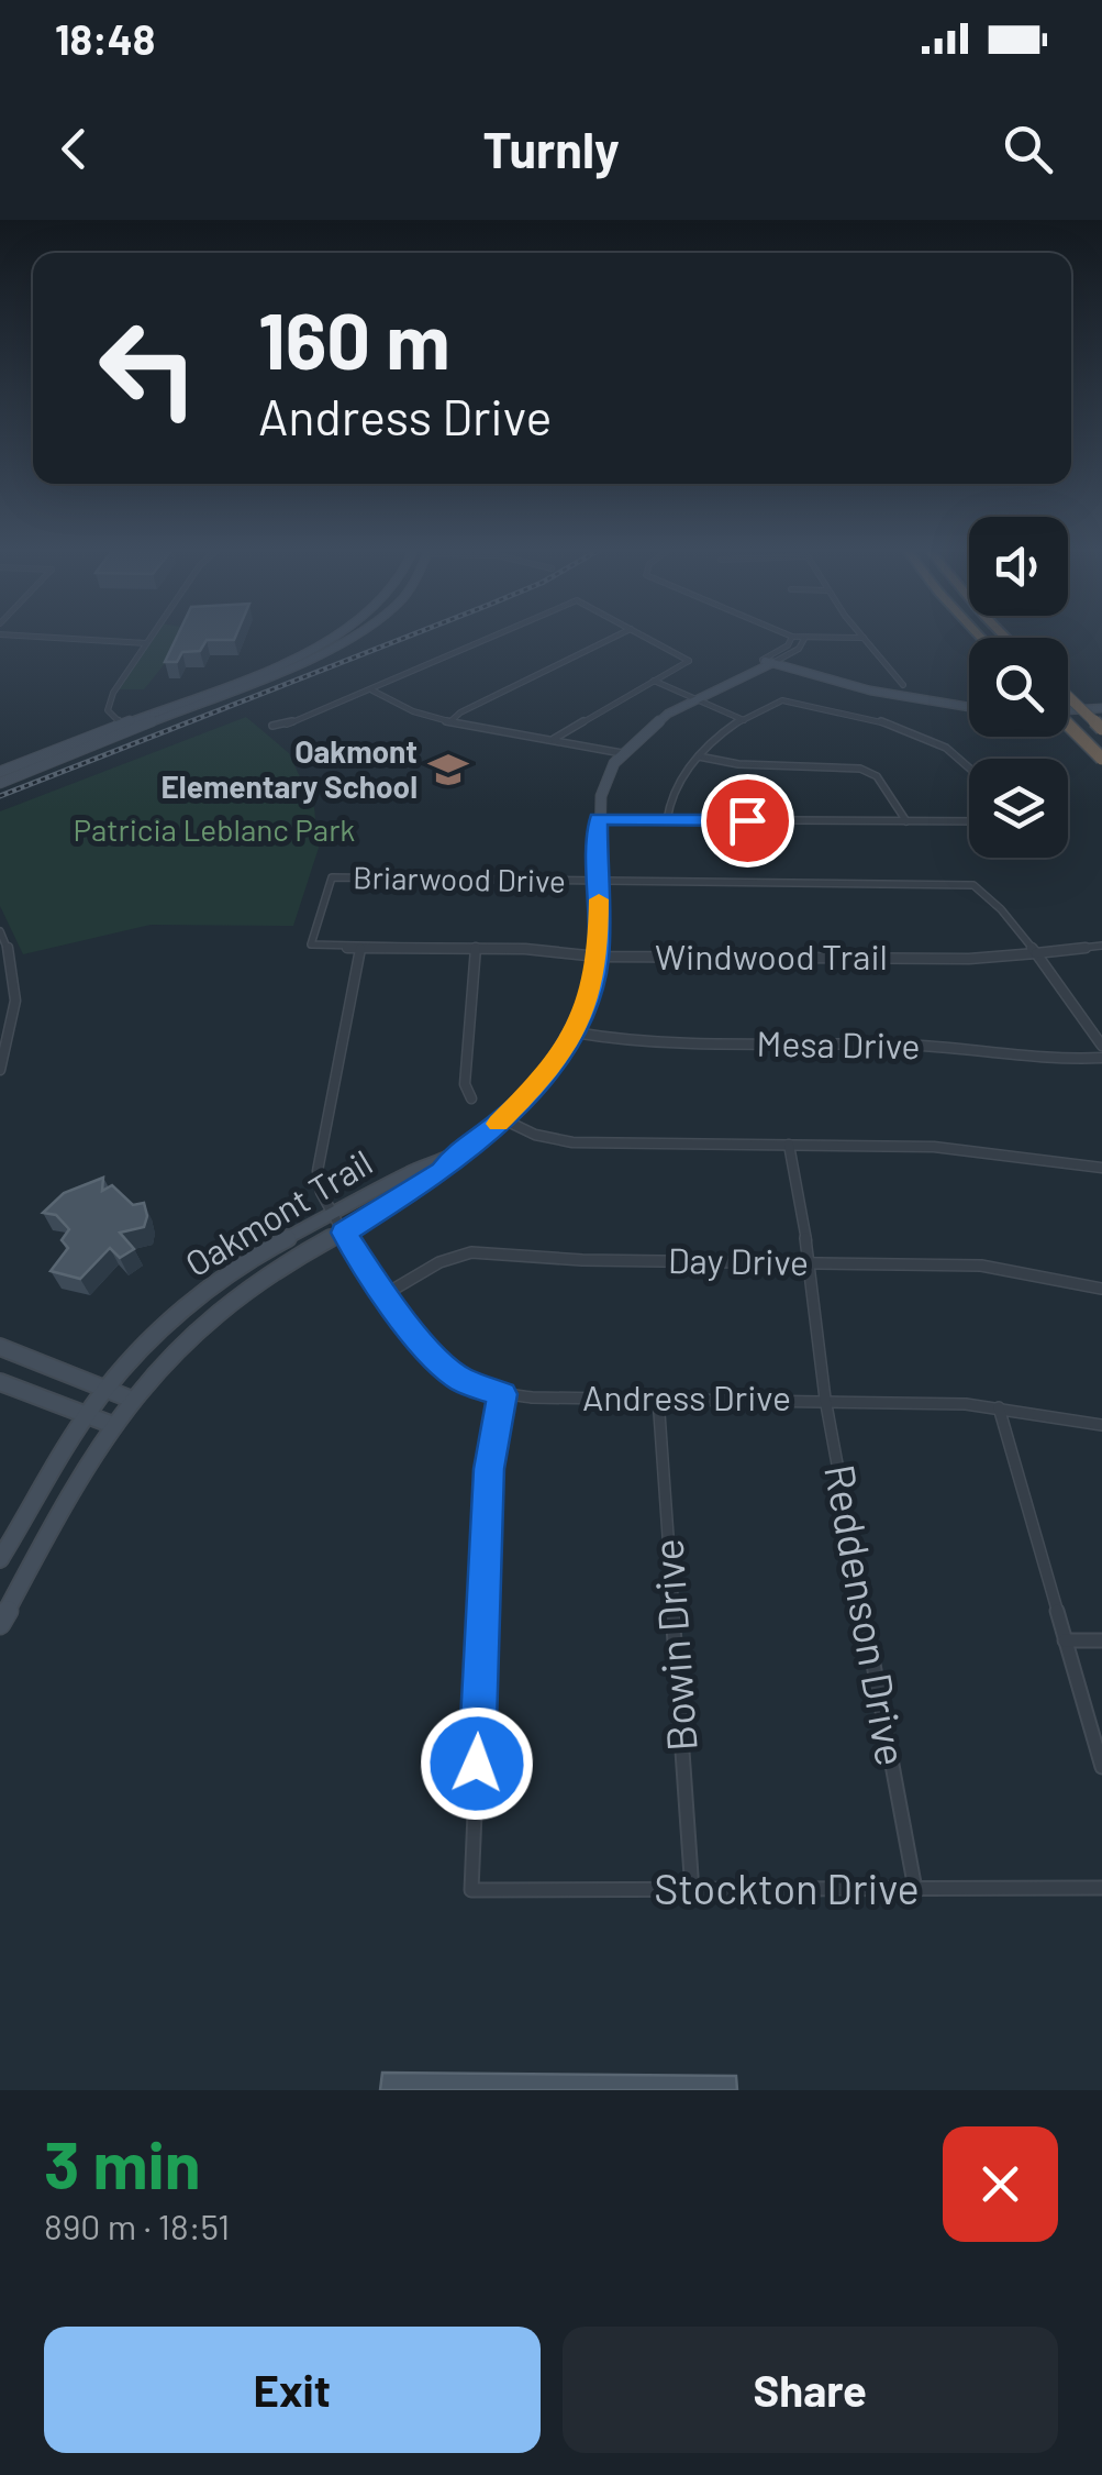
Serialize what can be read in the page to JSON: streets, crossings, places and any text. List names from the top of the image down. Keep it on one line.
{"streets":{"street":["Briarwood Drive","Windwood Trail","Mesa Drive","Oakmont Trail","Day Drive","Andress Drive","Reddenson Drive","Bowin Drive","Stockton Drive"]},"crossings":[["Briarwood Drive","Windwood Trail"],["Briarwood Drive","Oakmont Trail"],["Windwood Trail","Oakmont Trail"],["Windwood Trail","Andress Drive"],["Mesa Drive","Oakmont Trail"],["Oakmont Trail","Andress Drive"],["Day Drive","Andress Drive"],["Day Drive","Reddenson Drive"],["Andress Drive","Reddenson Drive"],["Andress Drive","Bowin Drive"],["Andress Drive","Stockton Drive"],["Reddenson Drive","Stockton Drive"],["Bowin Drive","Stockton Drive"]],"parks":["Patricia Leblanc Park"],"places":{"school or university":["Oakmont Elementary School"]},"page":{"status":"18:48","header":"Turnly","turn":["160 m","Andress Drive"],"heading":["3 min","890 m · 18:51"],"buttons":["Exit","Share"]}}
